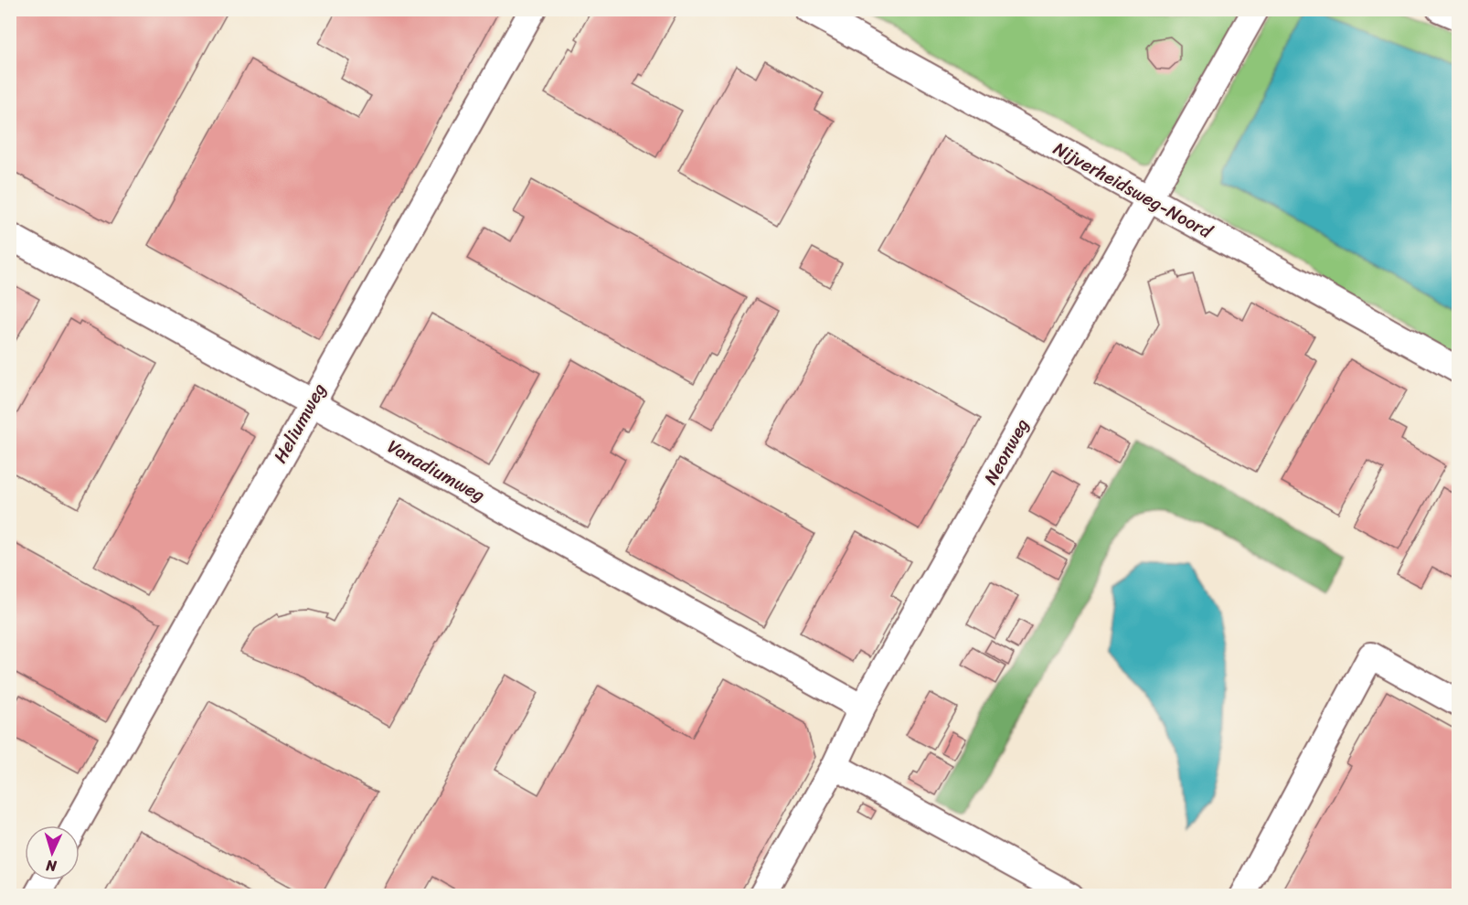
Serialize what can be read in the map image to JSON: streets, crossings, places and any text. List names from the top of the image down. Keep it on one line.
{"streets":{"street":["Nijverheidsweg-Noord","Heliumweg","Neonweg","Vanadiumweg"]},"crossings":[["Nijverheidsweg-Noord","Neonweg"],["Heliumweg","Vanadiumweg"],["Neonweg","Vanadiumweg"]],"north":"bottom"}
